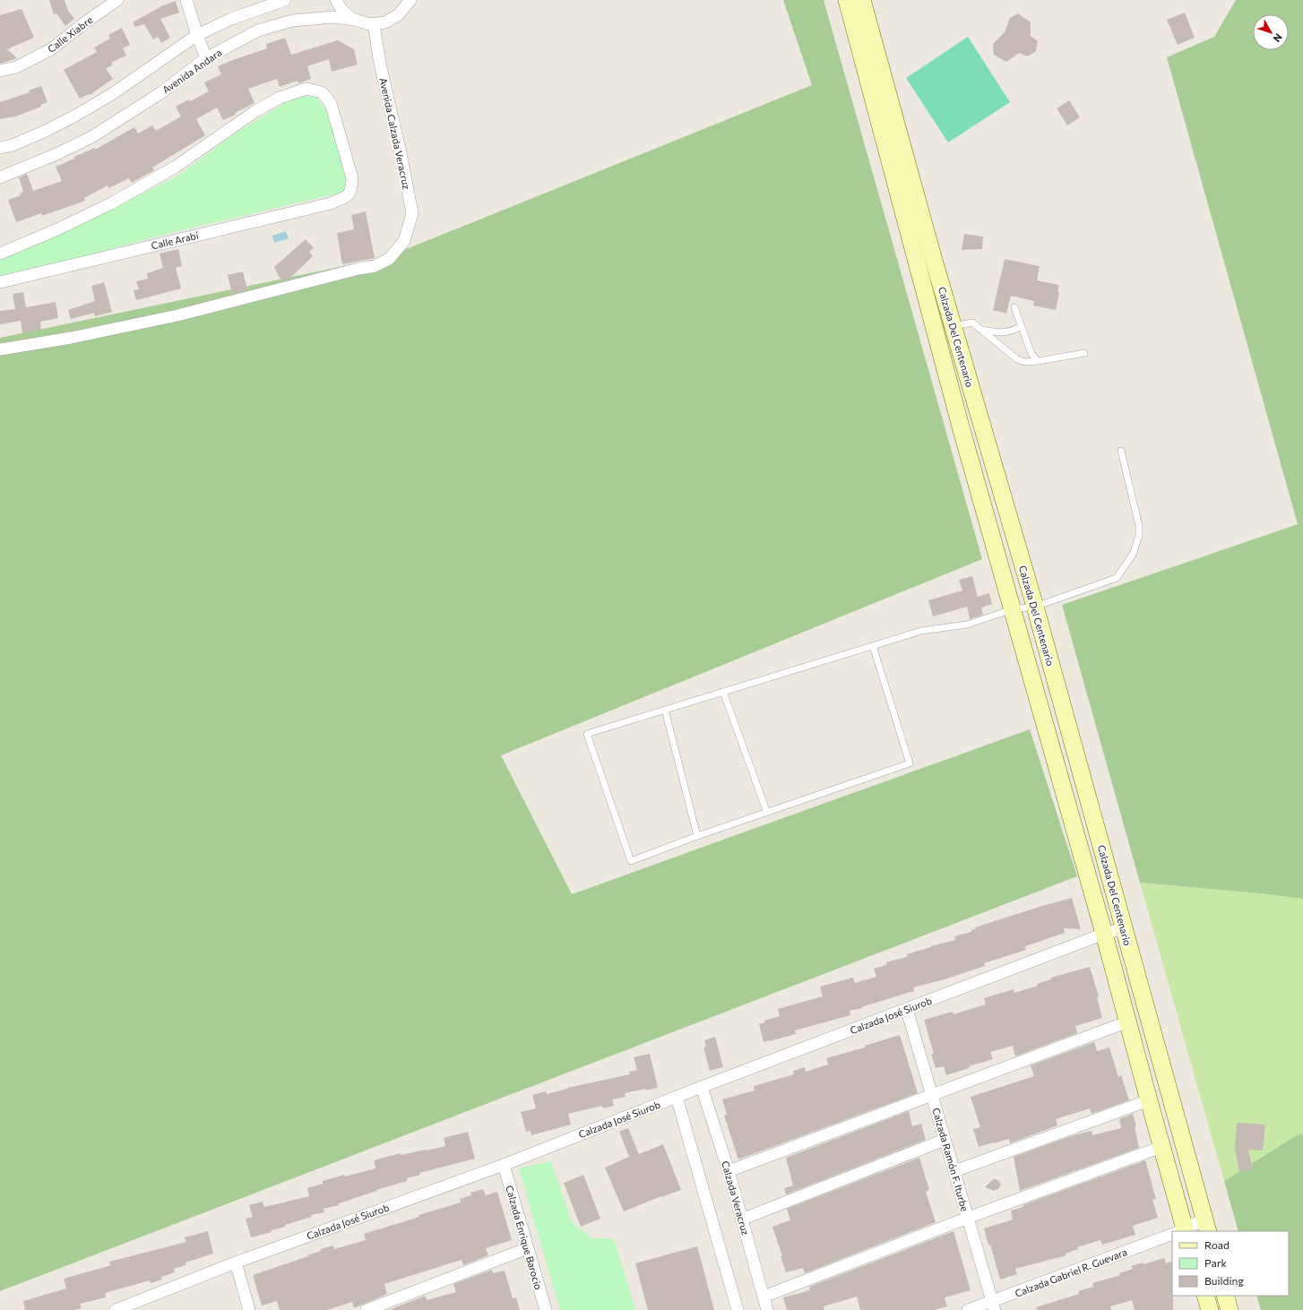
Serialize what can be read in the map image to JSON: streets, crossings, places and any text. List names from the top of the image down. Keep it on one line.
{"streets":{"main road":["Calzada Del Centenario"],"street":["Calle Xiabre","Avenida Andara","Avenida Calzada Veracruz","Calle Arabí","Calzada José Siurob","Calzada Ramón F. Iturbe","Calzada Veracruz","Calzada Enrique Barocio","Calzada Gabriel R. Guevara"]},"crossings":[["Avenida Andara","Avenida Calzada Veracruz"],["Calzada Del Centenario","Calzada José Siurob"],["Calzada Del Centenario","Calzada Gabriel R. Guevara"],["Calzada José Siurob","Calzada Ramón F. Iturbe"],["Calzada José Siurob","Calzada Veracruz"],["Calzada José Siurob","Calzada Enrique Barocio"],["Calzada Ramón F. Iturbe","Calzada Gabriel R. Guevara"]],"legend":["Road","Park","Building"],"north":"bottom right"}
